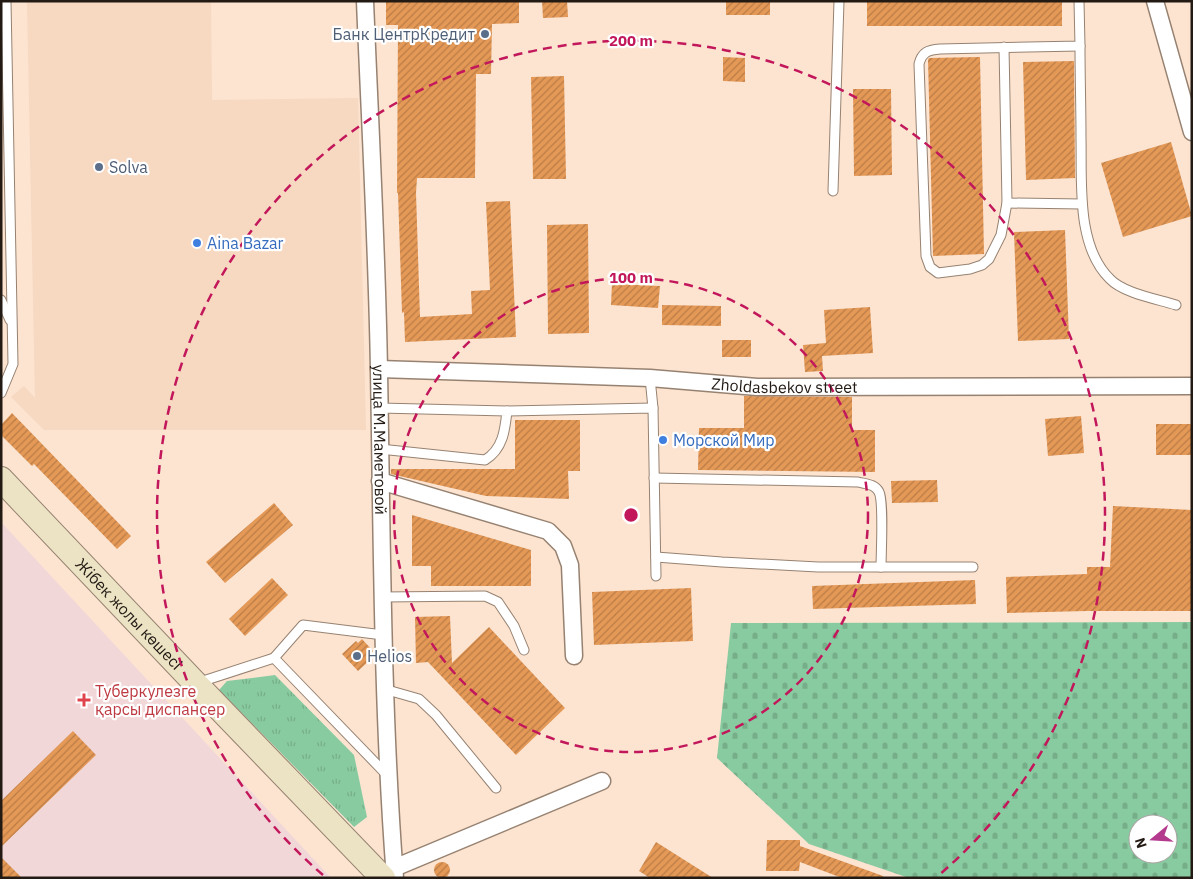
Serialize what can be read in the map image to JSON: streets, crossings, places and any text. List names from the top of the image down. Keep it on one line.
{"streets":{"main road":["Жібек жолы көшесі"],"street":["Zholdasbekov street","улица М.Маметовой"]},"crossings":[["Zholdasbekov street","улица М.Маметовой"],["улица М.Маметовой","Жібек жолы көшесі"]],"places":{"other":["Банк ЦентрКредит","Solva","Aina Bazar","Морской Мир","Helios"],"health":["Туберкулезге қарсы диспансер"]},"north":"left","rings":["200 m","100 m"]}
